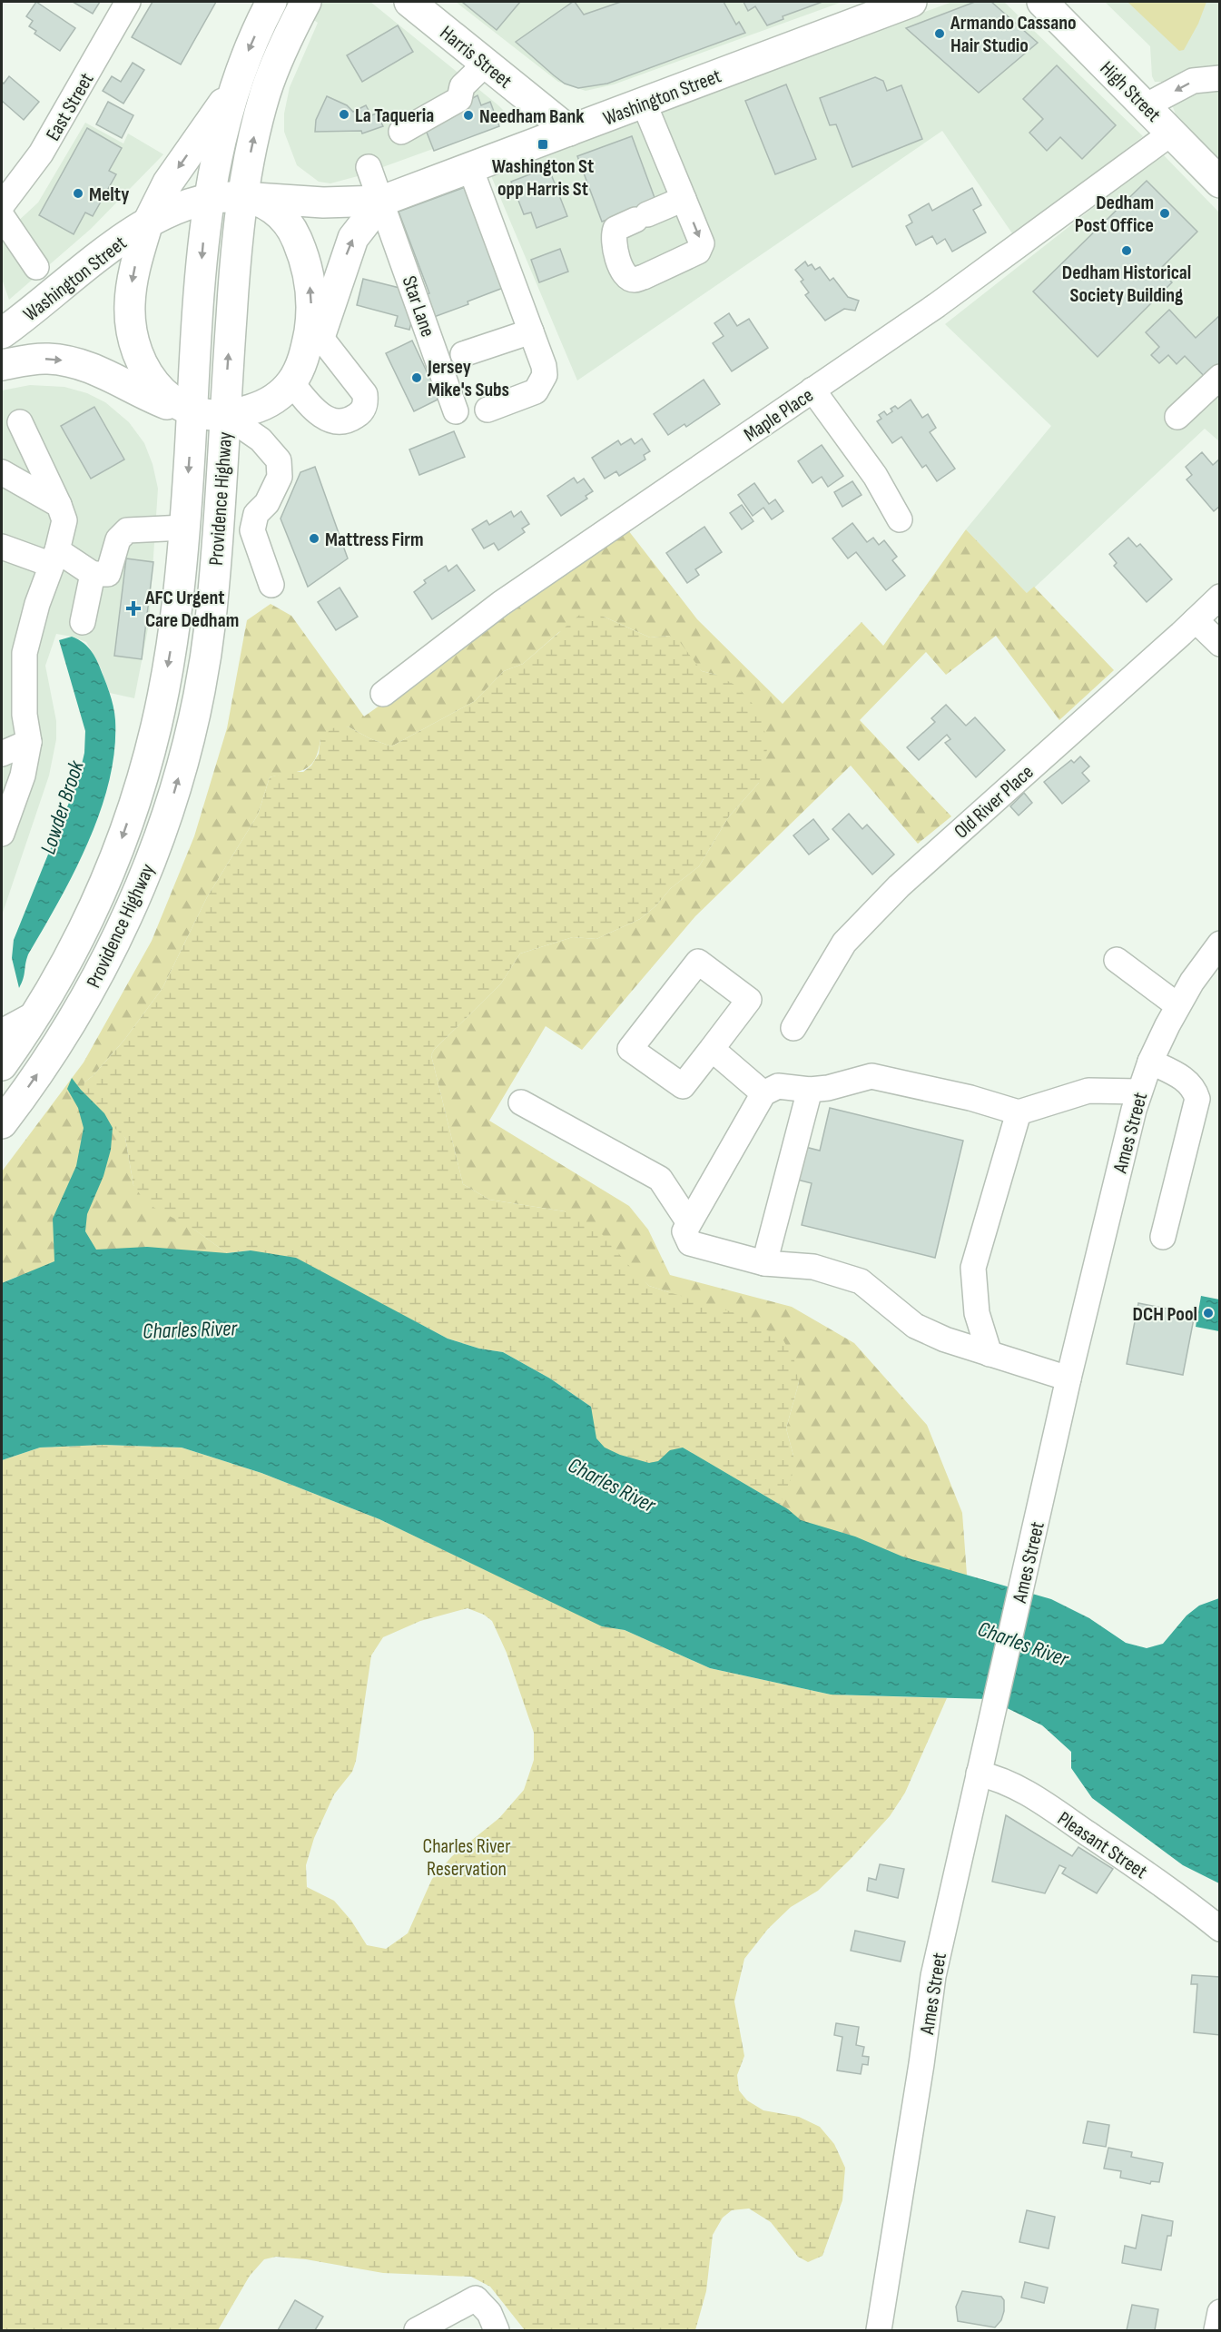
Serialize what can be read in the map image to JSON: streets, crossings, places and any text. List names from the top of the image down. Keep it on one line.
{"streets":{"main road":["Harris Street","High Street","Washington Street","Providence Highway"],"street":["East Street","Star Lane","Maple Place","Old River Place","Ames Street","Pleasant Street"]},"crossings":[["Harris Street","Washington Street"],["High Street","Maple Place"],["Washington Street","Star Lane"],["Washington Street","Providence Highway"],["Ames Street","Pleasant Street"]],"water":["Lowder Brook","Charles River"],"parks":["Charles River Reservation"],"places":{"other":["Armando Cassano Hair Studio","La Taqueria","Needham Bank","Melty","Dedham Post Office","Dedham Historical Society Building","Jersey Mike's Subs","Mattress Firm","DCH Pool"],"transit":["Washington St opp Harris St"],"health":["AFC Urgent Care Dedham"]}}
